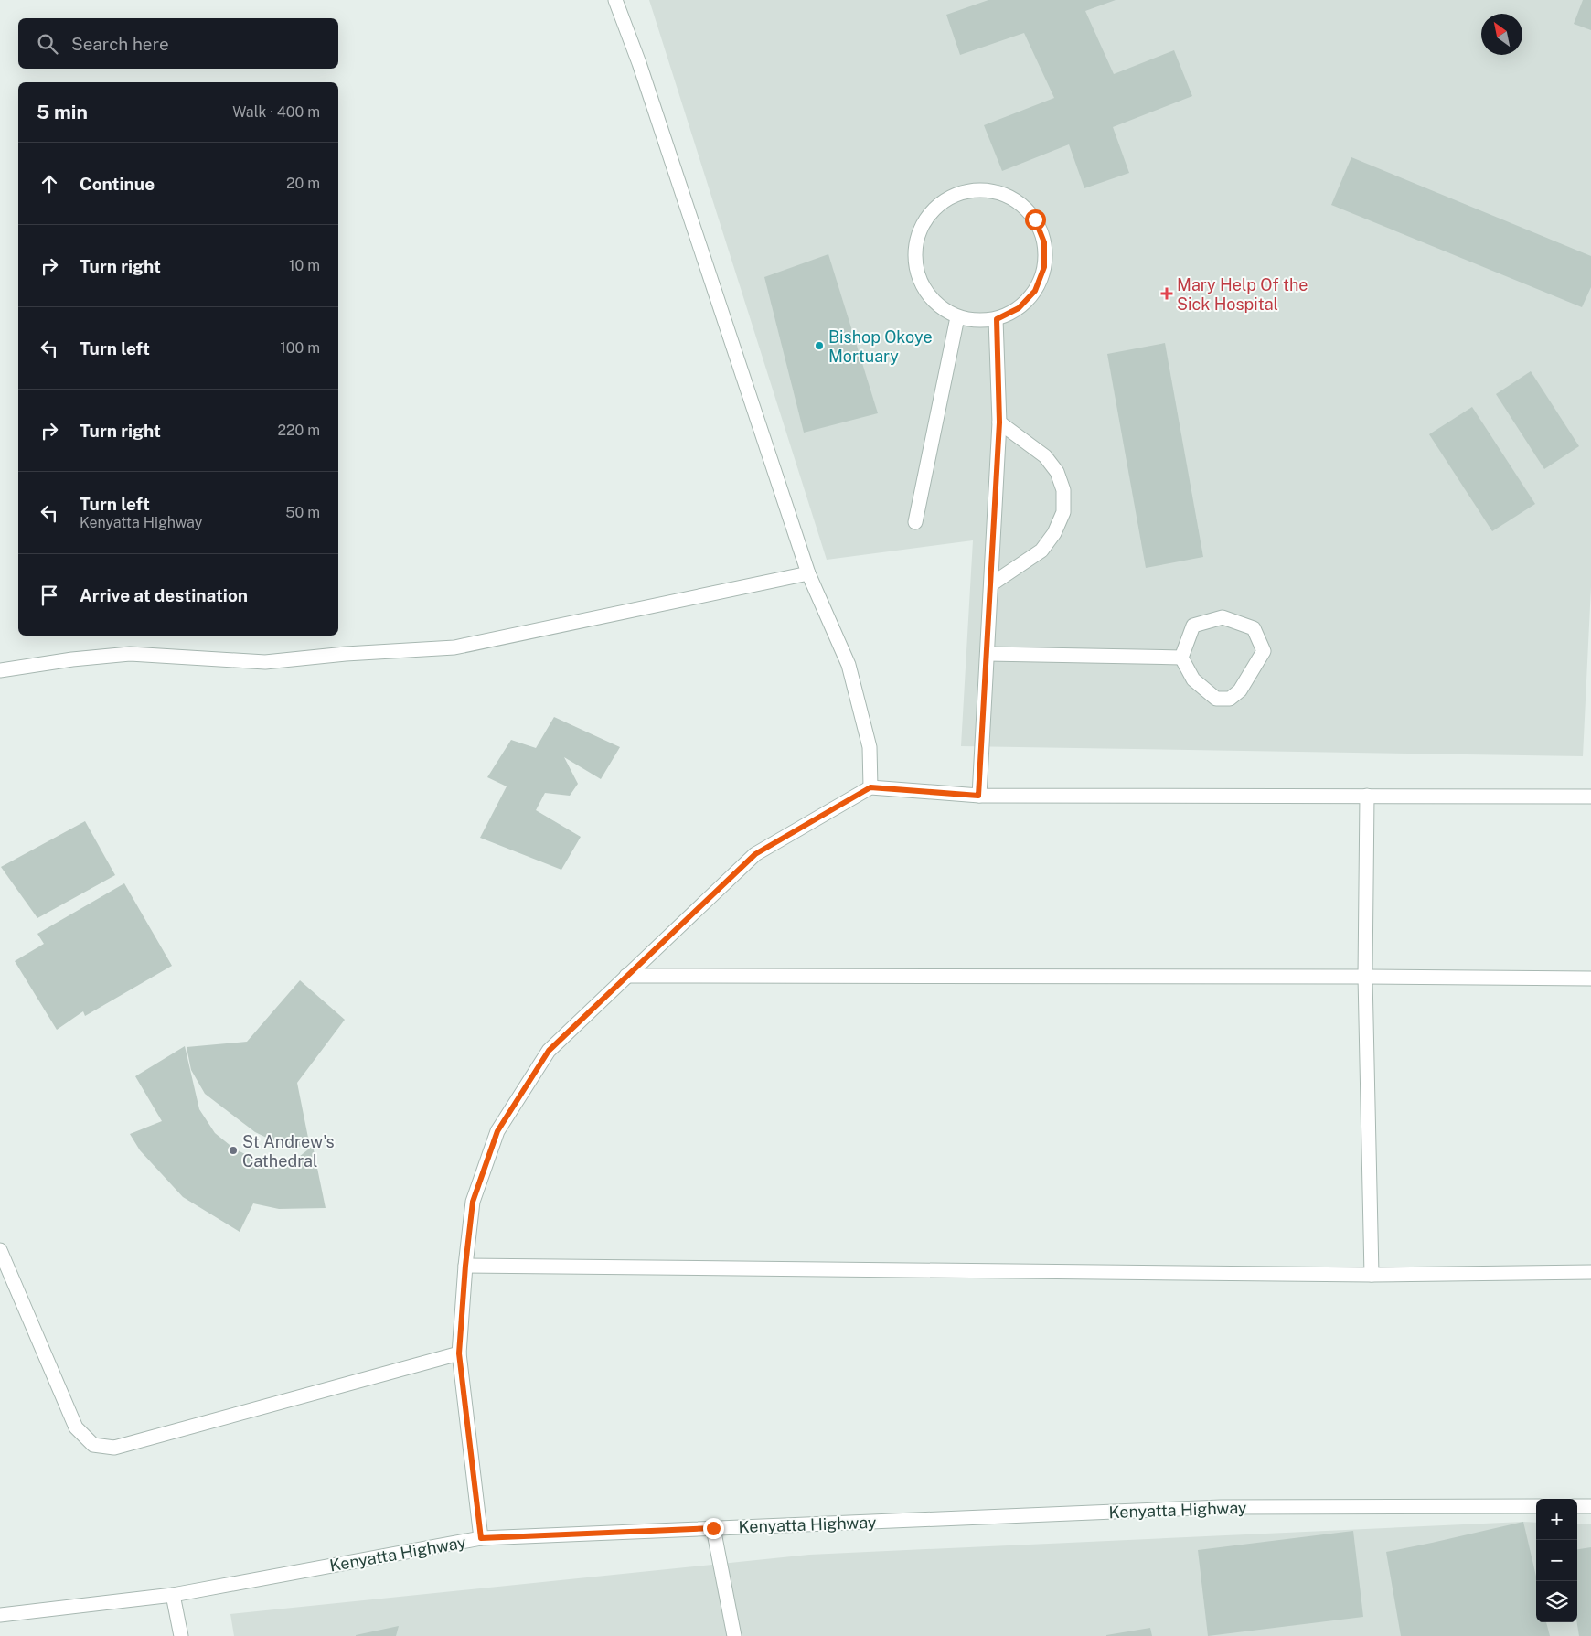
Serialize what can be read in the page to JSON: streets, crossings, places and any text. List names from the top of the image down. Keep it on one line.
{"streets":{"street":["Kenyatta Highway"]},"places":{"health":["Mary Help Of the Sick Hospital"],"other":["Bishop Okoye Mortuary","St Andrew's Cathedral"]},"north":"top left","page":{"search":"Search here","heading":["5 min","Walk · 400 m"],"list":[["Continue","20 m"],["Turn right","10 m"],["Turn left","100 m"],["Turn right","220 m"],["Turn left","Kenyatta Highway","50 m"],"Arrive at destination"],"map_buttons":["+","−"]}}
